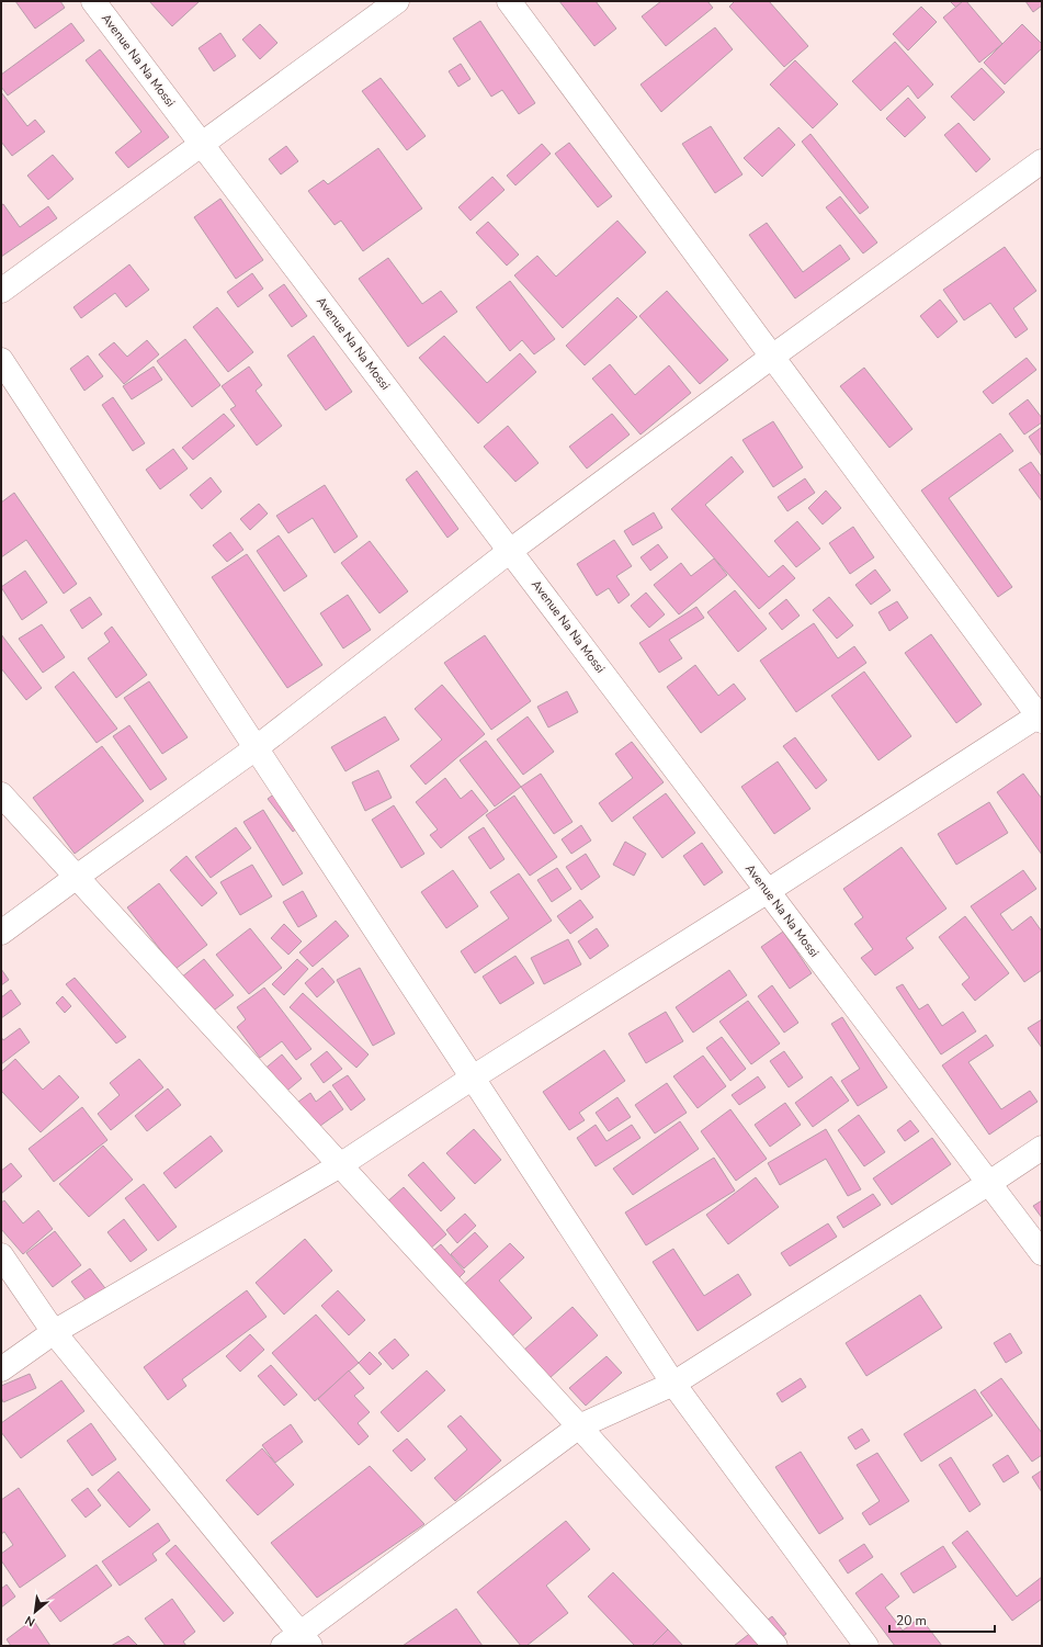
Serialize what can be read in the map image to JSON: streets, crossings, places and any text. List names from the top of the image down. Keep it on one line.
{"streets":{"street":["Avenue Na Na Mossi"]},"scale_bar":"20 m","north":"bottom left"}
